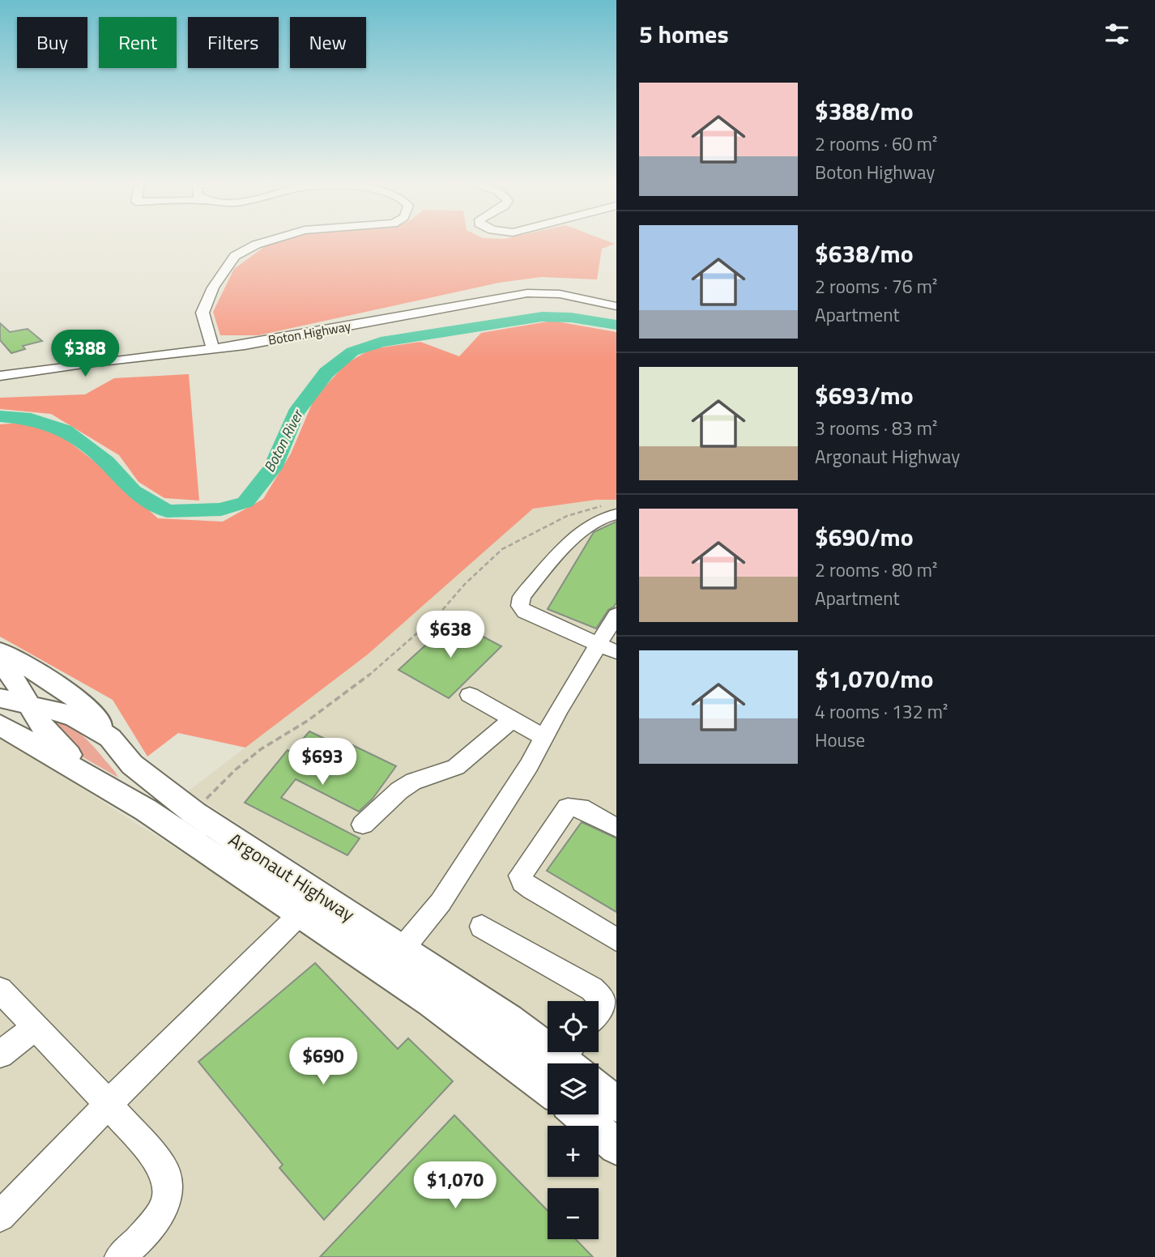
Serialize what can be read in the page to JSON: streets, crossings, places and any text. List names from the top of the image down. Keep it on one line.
{"streets":{"main road":["Argonaut Highway"],"street":["Boton Highway"]},"water":["Boton River"],"page":{"heading":"5 homes","chip":["Buy","Rent","Filters","New"],"list":[{"name":"$388/mo","note":"2 rooms · 60 m² · Boton Highway"},{"name":"$638/mo","note":"2 rooms · 76 m² · Apartment"},{"name":"$693/mo","note":"3 rooms · 83 m² · Argonaut Highway"},{"name":"$690/mo","note":"2 rooms · 80 m² · Apartment"},{"name":"$1,070/mo","note":"4 rooms · 132 m² · House"}],"price":["$388","$638","$693","$690","$1,070"],"map_buttons":["+","−"]}}
